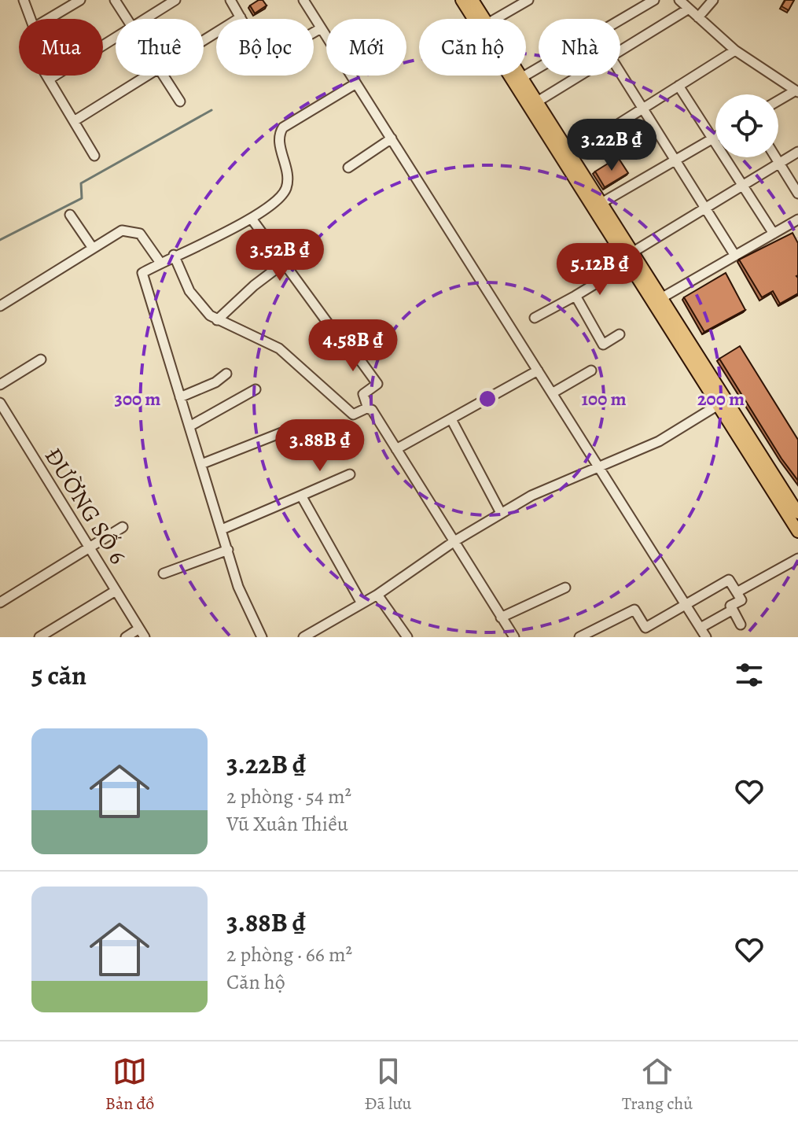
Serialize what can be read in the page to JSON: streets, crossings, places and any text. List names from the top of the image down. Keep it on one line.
{"streets":{"street":["ĐƯỜNG SỐ 6"]},"page":{"chip":["Mua","Thuê","Bộ lọc","Mới","Căn hộ","Nhà"],"price":["3.22B ₫","3.52B ₫","5.12B ₫","4.58B ₫","3.88B ₫"],"heading":"5 căn","list":[{"name":"3.22B ₫","note":"2 phòng · 54 m² · Vũ Xuân Thiều"},{"name":"3.88B ₫","note":"2 phòng · 66 m² · Căn hộ"}],"tabs":["Bản đồ","Đã lưu","Trang chủ"]},"rings":["100 m","200 m","300 m"]}
